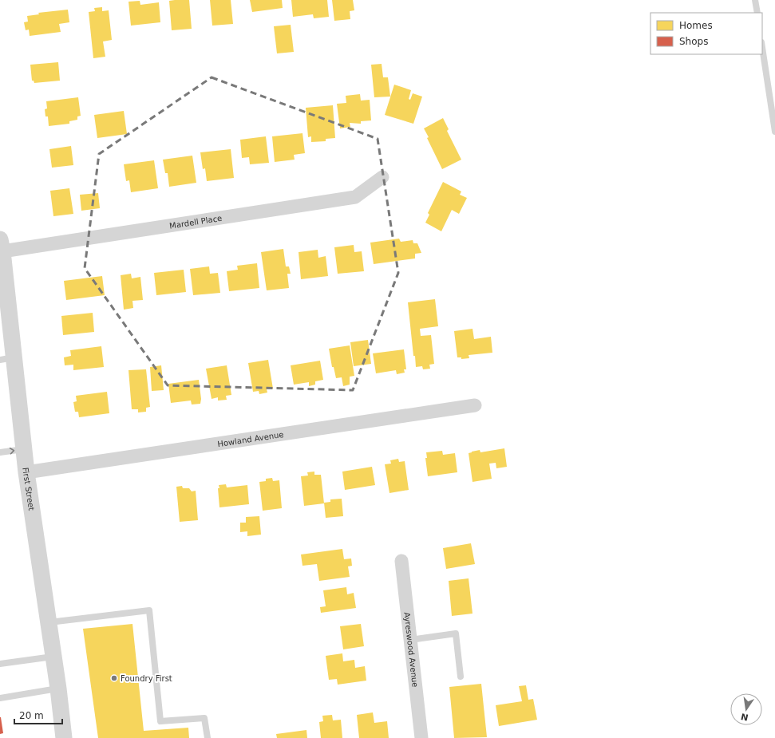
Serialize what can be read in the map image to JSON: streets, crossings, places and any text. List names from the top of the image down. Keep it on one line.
{"streets":{"street":["Mardell Place","Howland Avenue","First Street","Ayreswood Avenue"]},"crossings":[["Mardell Place","First Street"],["Howland Avenue","First Street"]],"places":["Foundry First"],"legend":["Homes","Shops"],"scale_bar":"20 m","north":"bottom"}
